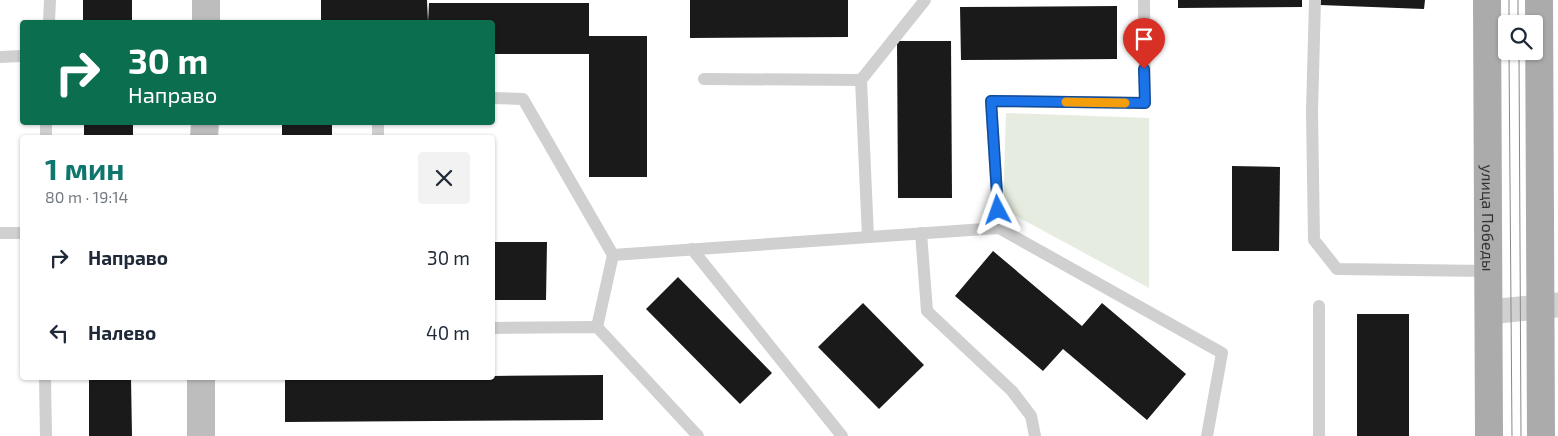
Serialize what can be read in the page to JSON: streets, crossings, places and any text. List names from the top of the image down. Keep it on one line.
{"streets":{"main road":["улица Победы"]},"page":{"turn":["30 m","Направо"],"heading":["1 мин","80 m · 19:14"],"list":[{"name":"Направо","value":"30 m"},{"name":"Налево","value":"40 m"}]}}
